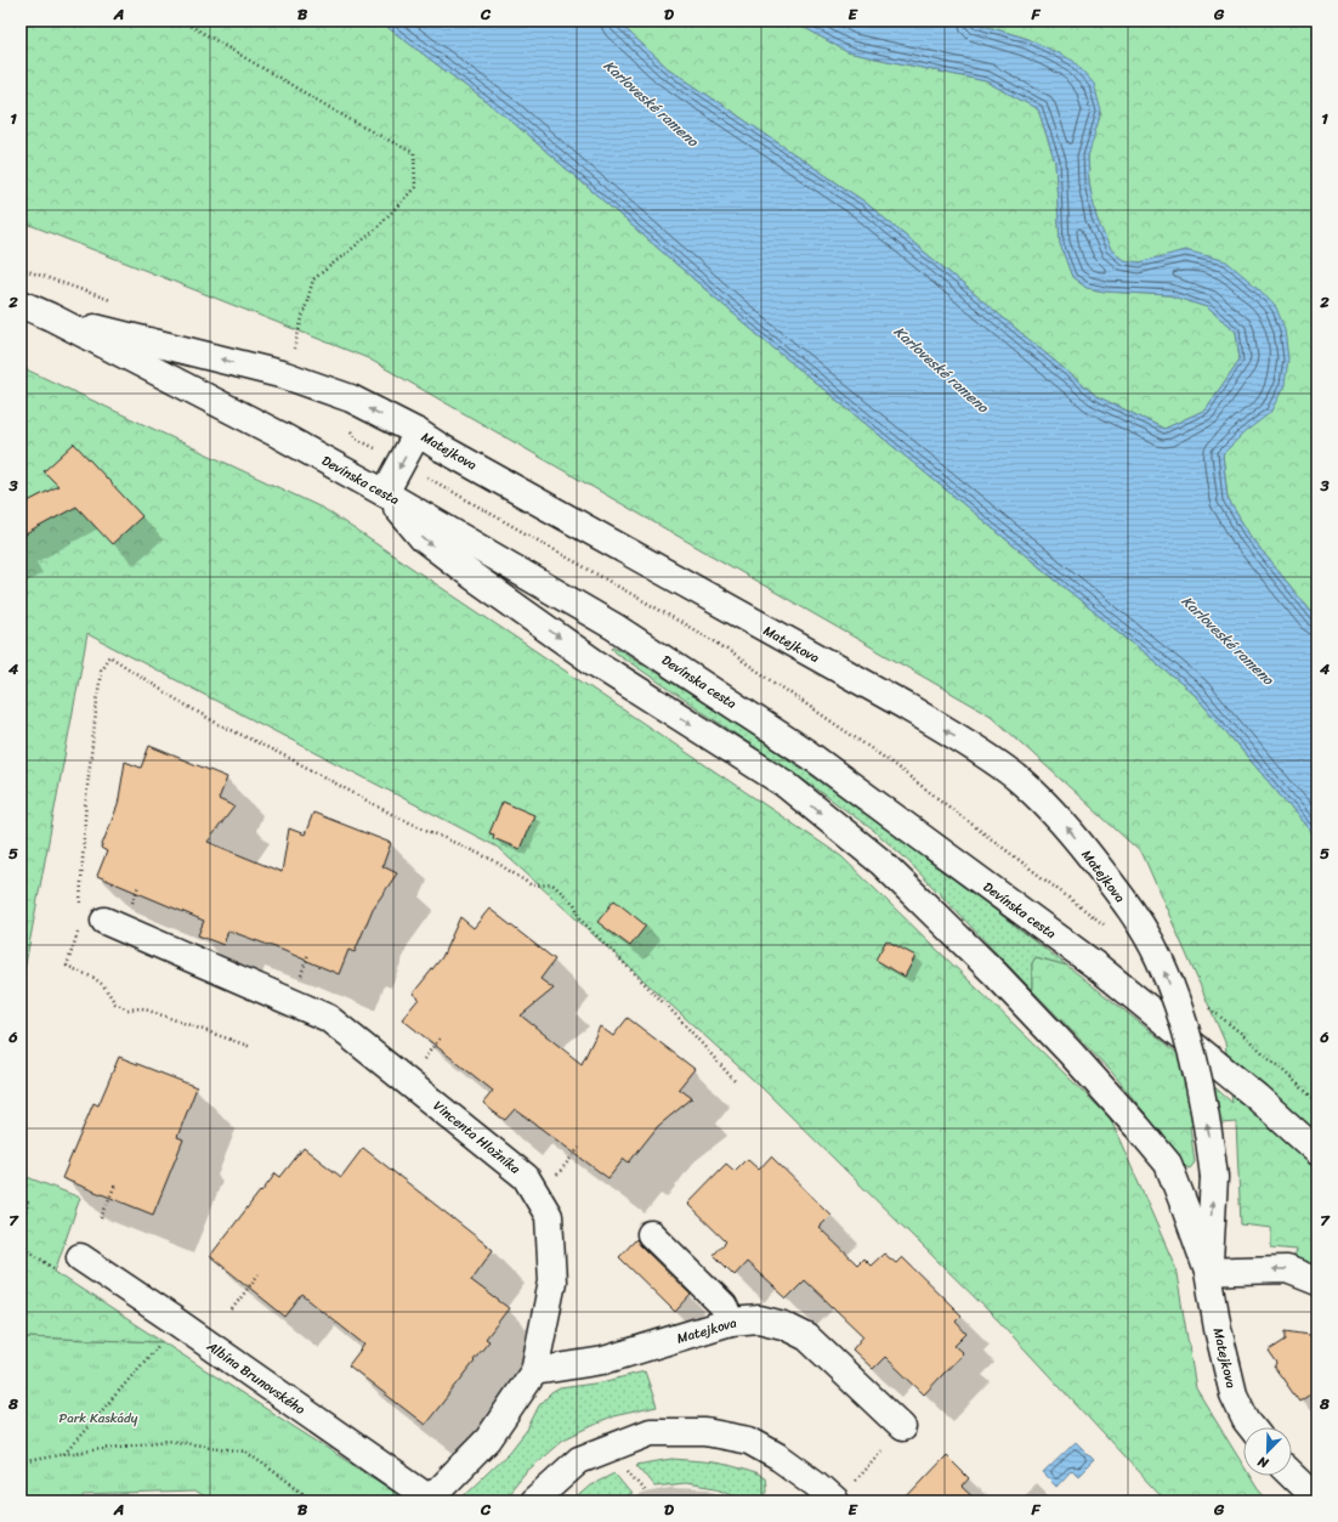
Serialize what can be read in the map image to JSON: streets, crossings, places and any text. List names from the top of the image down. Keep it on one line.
{"streets":{"street":["Matejkova","Devínska cesta","Vincenta Hložníka","Albína Brunovského"]},"crossings":[["Matejkova","Devínska cesta"],["Matejkova","Vincenta Hložníka"],["Vincenta Hložníka","Albína Brunovského"]],"water":["Karloveské rameno"],"parks":["Park Kaskády"],"north":"bottom left","grid":{"columns":["A","B","C","D","E","F","G"],"rows":["1","2","3","4","5","6","7","8"]}}
